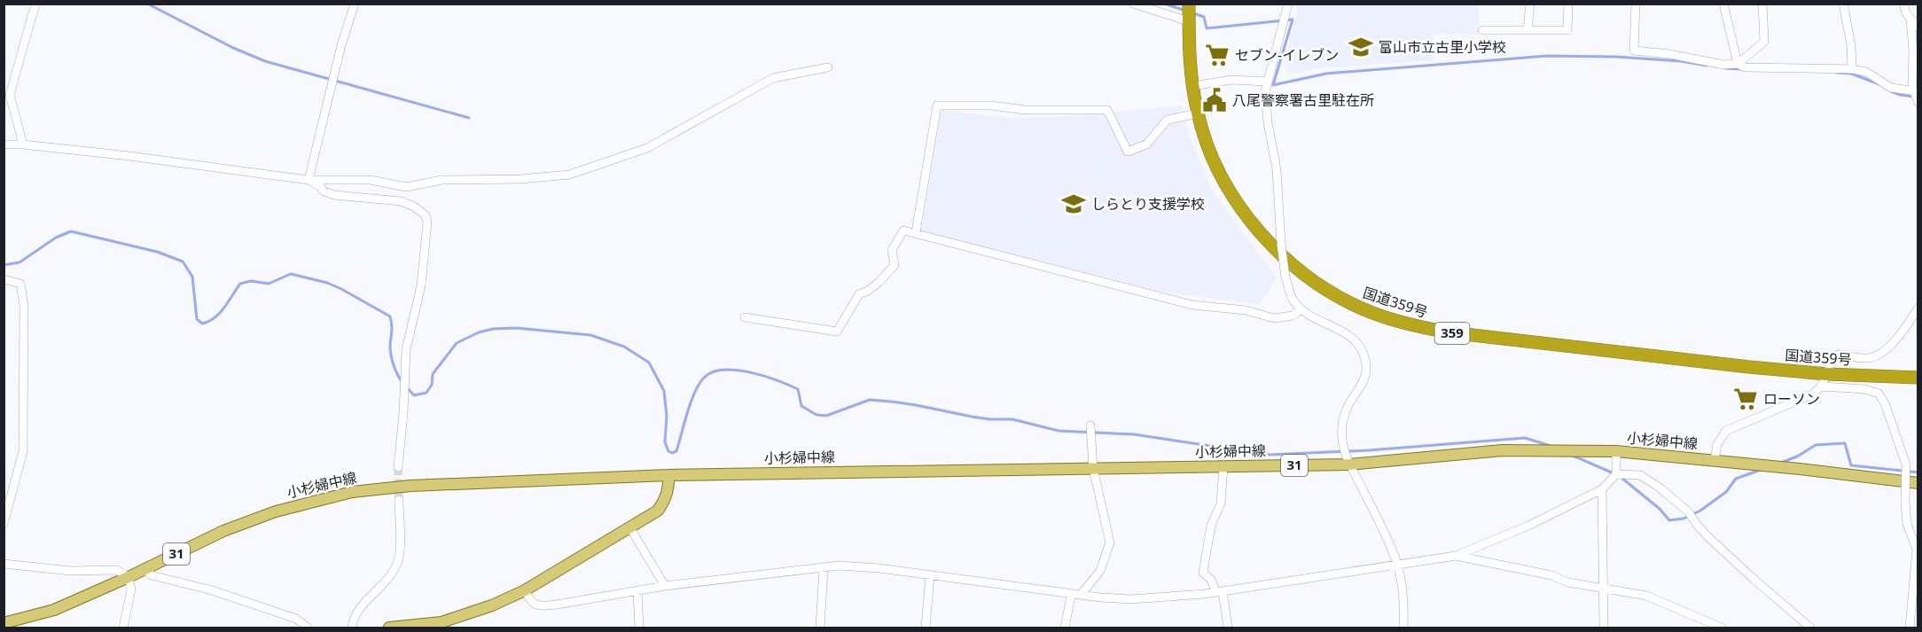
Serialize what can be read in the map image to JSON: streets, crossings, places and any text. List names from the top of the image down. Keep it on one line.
{"streets":{"highway":["国道359号","359"],"main road":["小杉婦中線","31"]},"places":{"school or university":["富山市立古里小学校","しらとり支援学校"],"supermarket":["セブン-イレブン","ローソン"],"public building":["八尾警察署古里駐在所"]}}
